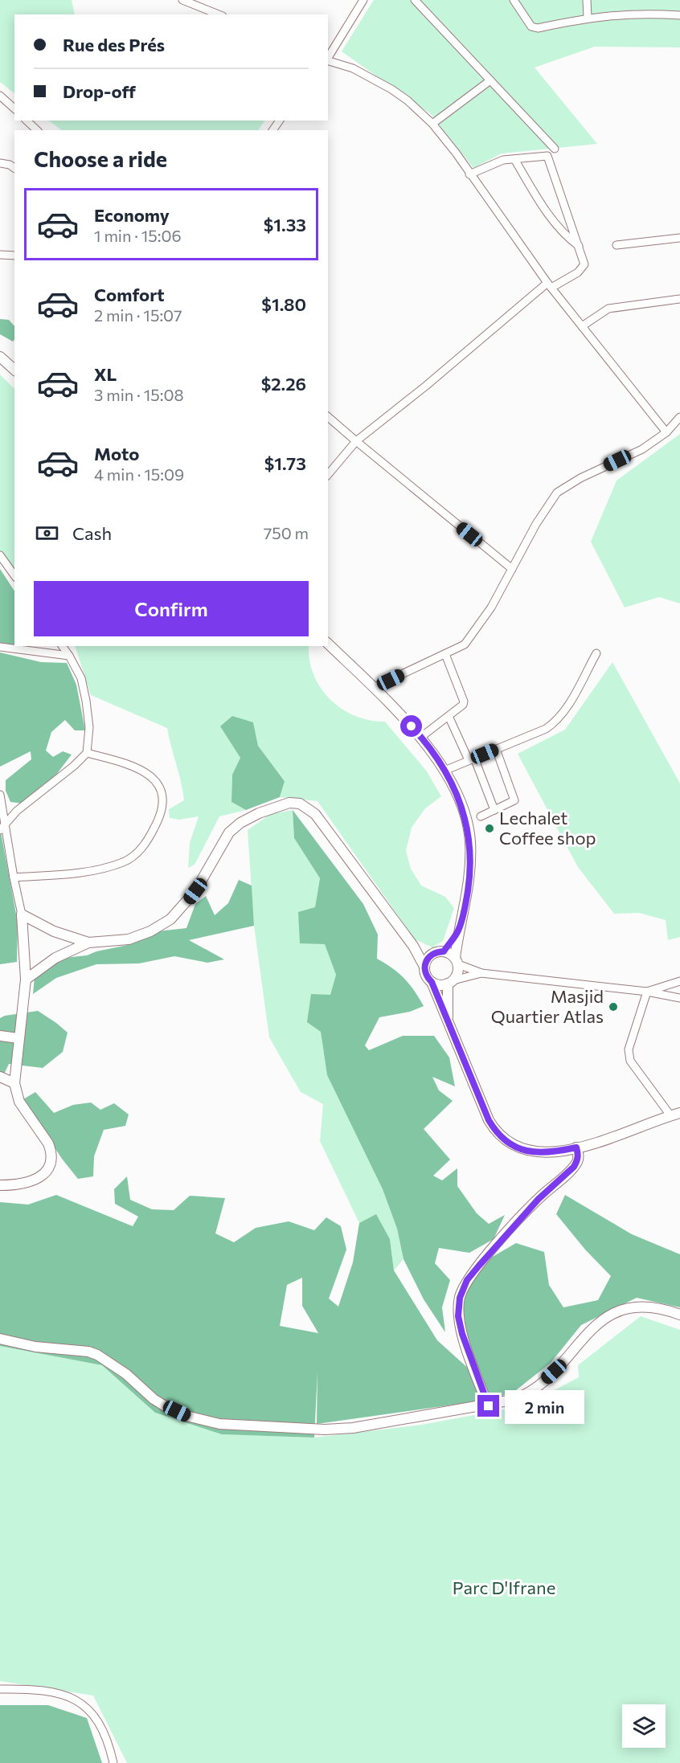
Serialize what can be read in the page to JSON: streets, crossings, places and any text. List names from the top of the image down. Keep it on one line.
{"parks":["Parc D'Ifrane"],"places":["Lechalet Coffee shop","Masjid Quartier Atlas"],"page":{"banner":["Rue des Prés","Drop-off"],"heading":"Choose a ride","list":[{"name":"Economy","note":"1 min · 15:06","value":"$1.33"},{"name":"Comfort","note":"2 min · 15:07","value":"$1.80"},{"name":"XL","note":"3 min · 15:08","value":"$2.26"},{"name":"Moto","note":"4 min · 15:09","value":"$1.73"}],"pay":["Cash","750 m"],"buttons":"Confirm","bubble":"2 min"}}
